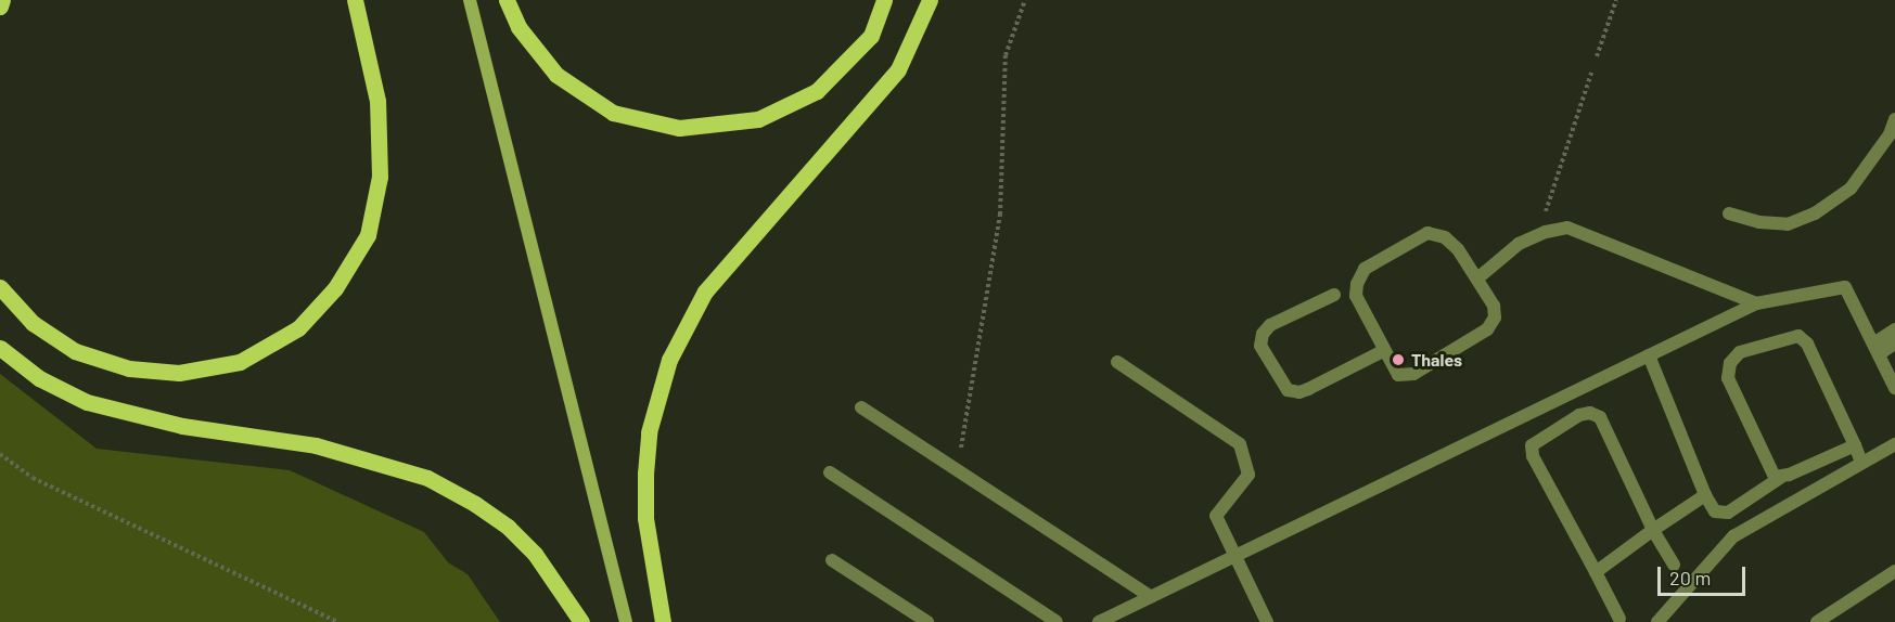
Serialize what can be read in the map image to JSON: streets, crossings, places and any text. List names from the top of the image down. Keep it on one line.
{"places":["Thales"],"scale_bar":"20 m"}
